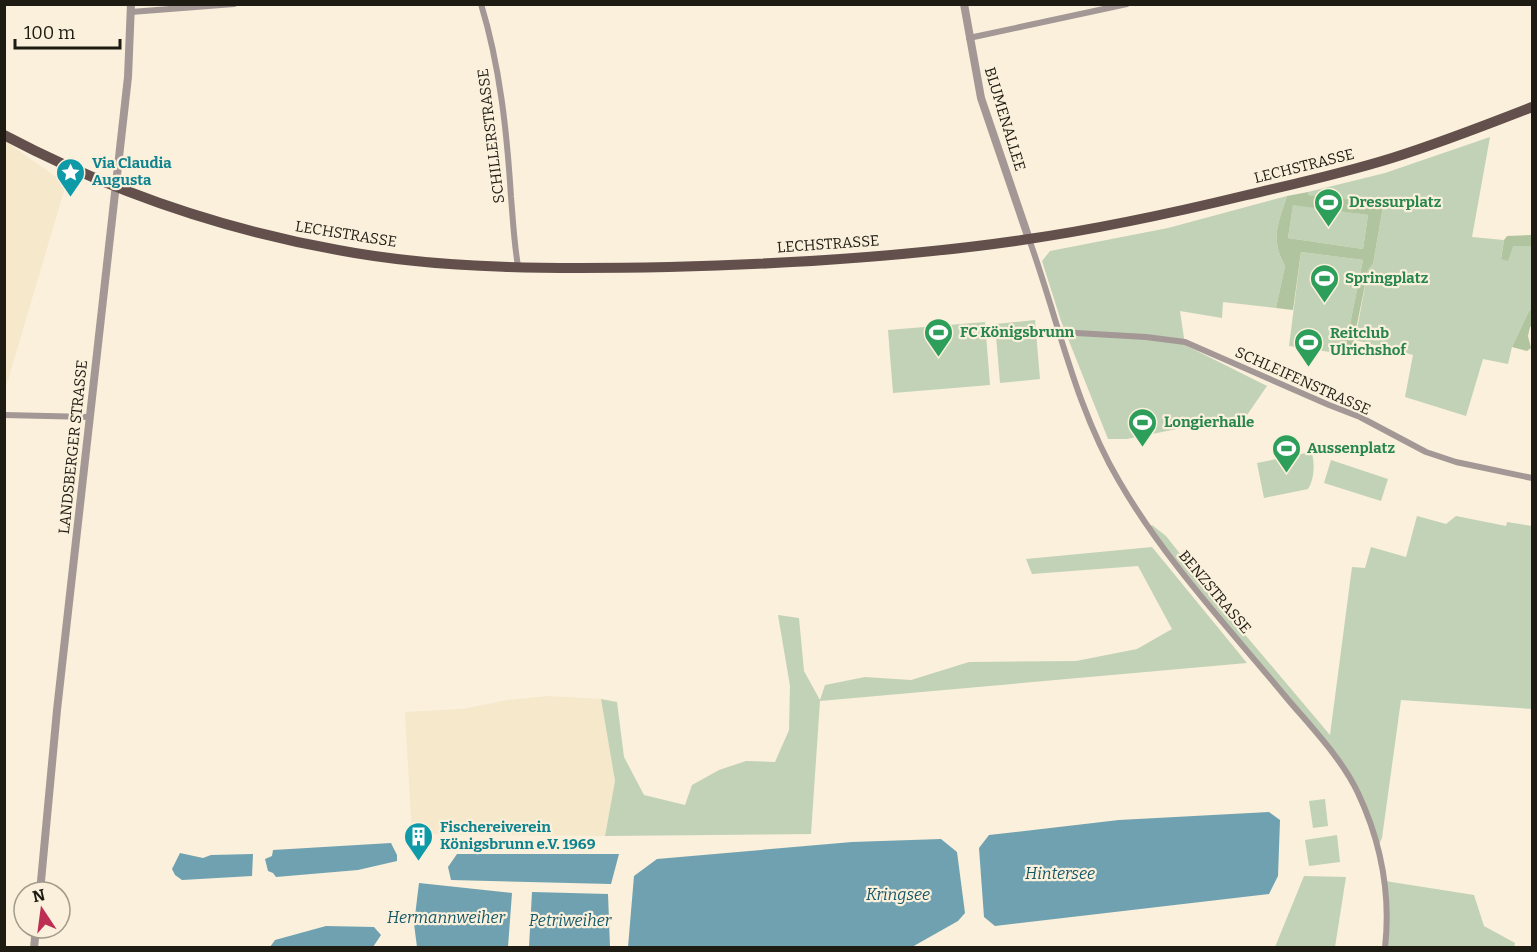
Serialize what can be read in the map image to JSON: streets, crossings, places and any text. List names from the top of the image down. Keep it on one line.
{"streets":{"main road":["LECHSTRASSE"],"street":["BLUMENALLEE","SCHILLERSTRASSE","SCHLEIFENSTRASSE","LANDSBERGER STRASSE","BENZSTRASSE"]},"crossings":[["BLUMENALLEE","LECHSTRASSE"],["BLUMENALLEE","BENZSTRASSE"],["SCHILLERSTRASSE","LECHSTRASSE"],["LECHSTRASSE","LANDSBERGER STRASSE"],["LECHSTRASSE","BENZSTRASSE"],["SCHLEIFENSTRASSE","BENZSTRASSE"]],"water":["Hintersee","Kringsee","Hermannweiher","Petriweiher"],"places":{"place":["Via Claudia Augusta"],"sports":["Dressurplatz","Springplatz","FC Königsbrunn","Reitclub Ulrichshof","Longierhalle","Aussenplatz"],"building":["Fischereiverein Königsbrunn e.V. 1969"]},"scale_bar":"100 m","north":"top"}
